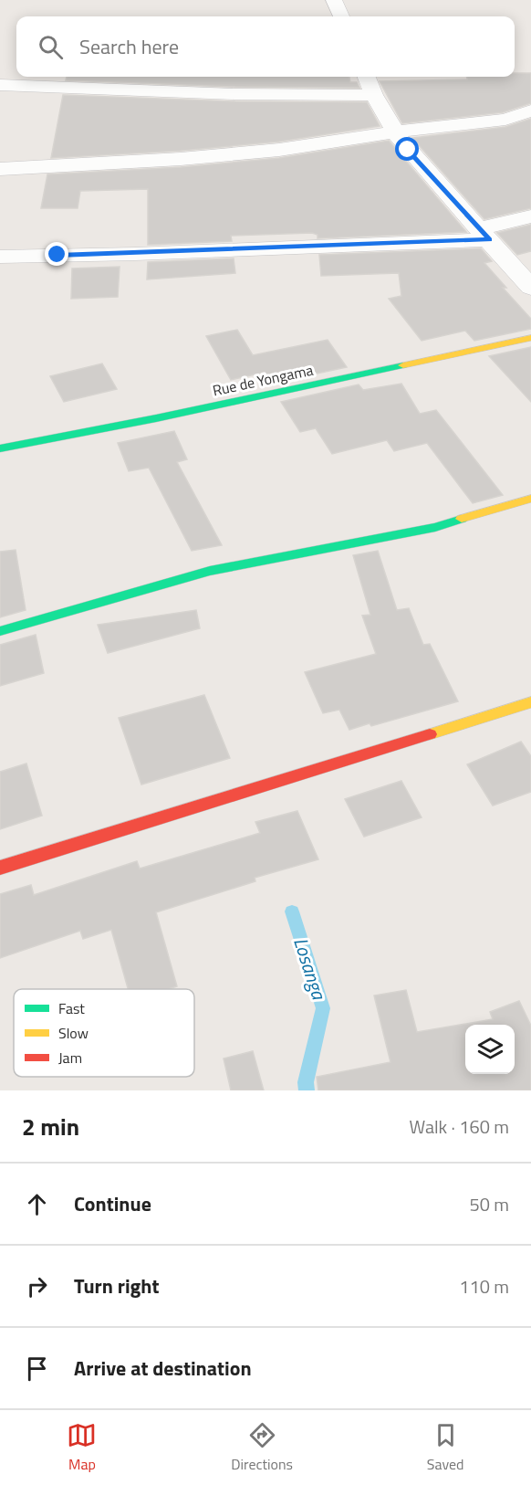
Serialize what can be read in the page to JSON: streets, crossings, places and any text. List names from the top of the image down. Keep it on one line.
{"streets":{"street":["Rue de Yongama"]},"water":["Losanga"],"legend":["Fast","Slow","Jam"],"page":{"search":"Search here","heading":["2 min","Walk · 160 m"],"list":[["Continue","50 m"],["Turn right","110 m"],"Arrive at destination"],"nav":["Map","Directions","Saved"]}}
